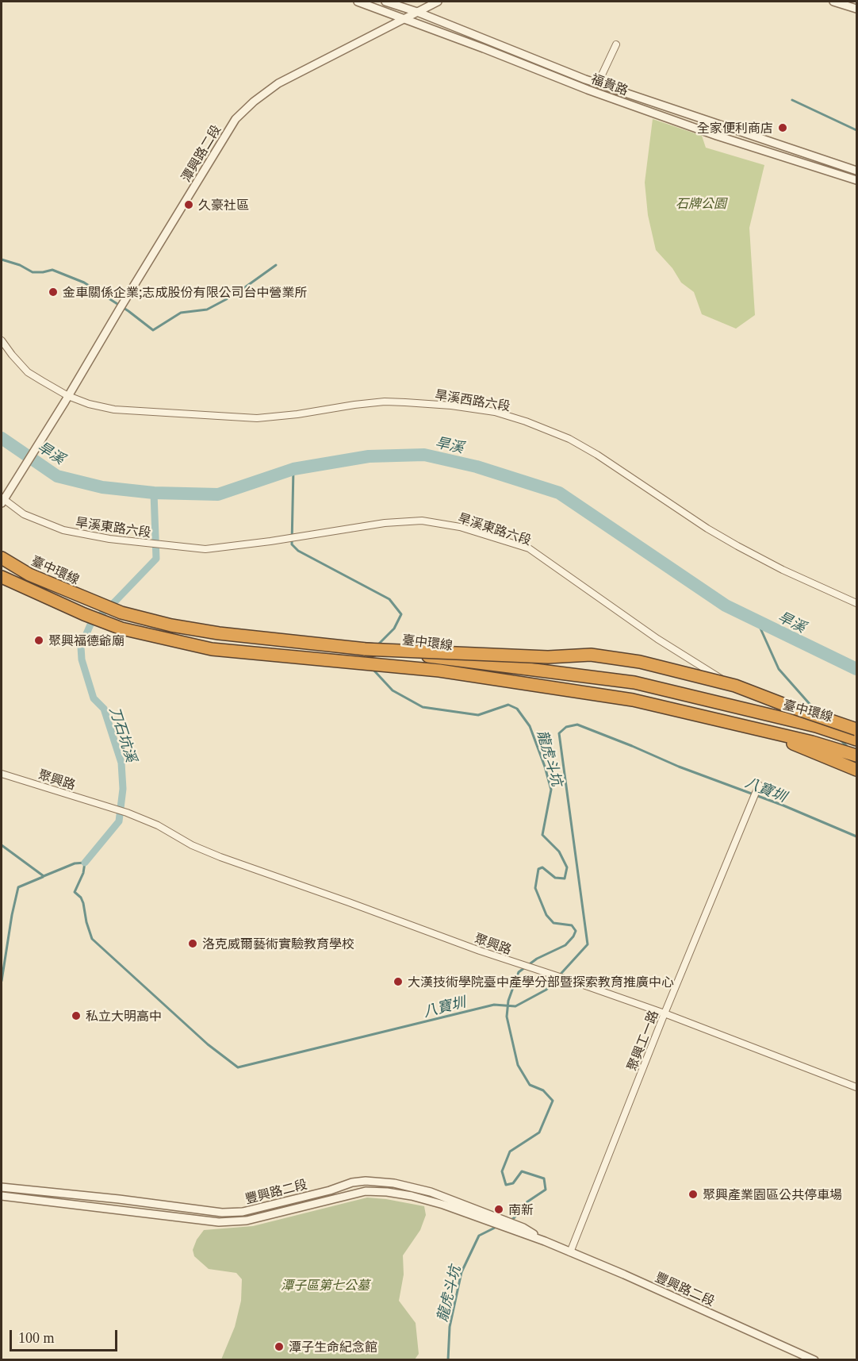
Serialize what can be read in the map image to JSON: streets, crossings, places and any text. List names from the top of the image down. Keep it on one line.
{"streets":{"highway":["臺中環線"],"street":["福貴路","潭興路二段","旱溪西路六段","旱溪東路六段","聚興路","聚興工一路","豐興路二段"]},"crossings":[["福貴路","潭興路二段"],["潭興路二段","旱溪西路六段"],["潭興路二段","旱溪東路六段"],["聚興路","聚興工一路"],["聚興工一路","豐興路二段"]],"water":["旱溪","刀石坑溪","龍虎斗坑","八寶圳"],"parks":["石牌公園","潭子區第七公墓"],"places":["全家便利商店","久豪社區","金車關係企業;志成股份有限公司台中營業所","聚興福德爺廟","洛克威爾藝術實驗教育學校","大漢技術學院臺中產學分部暨探索教育推廣中心","私立大明高中","聚興產業園區公共停車場","南新","潭子生命紀念館"],"scale_bar":"100 m"}
